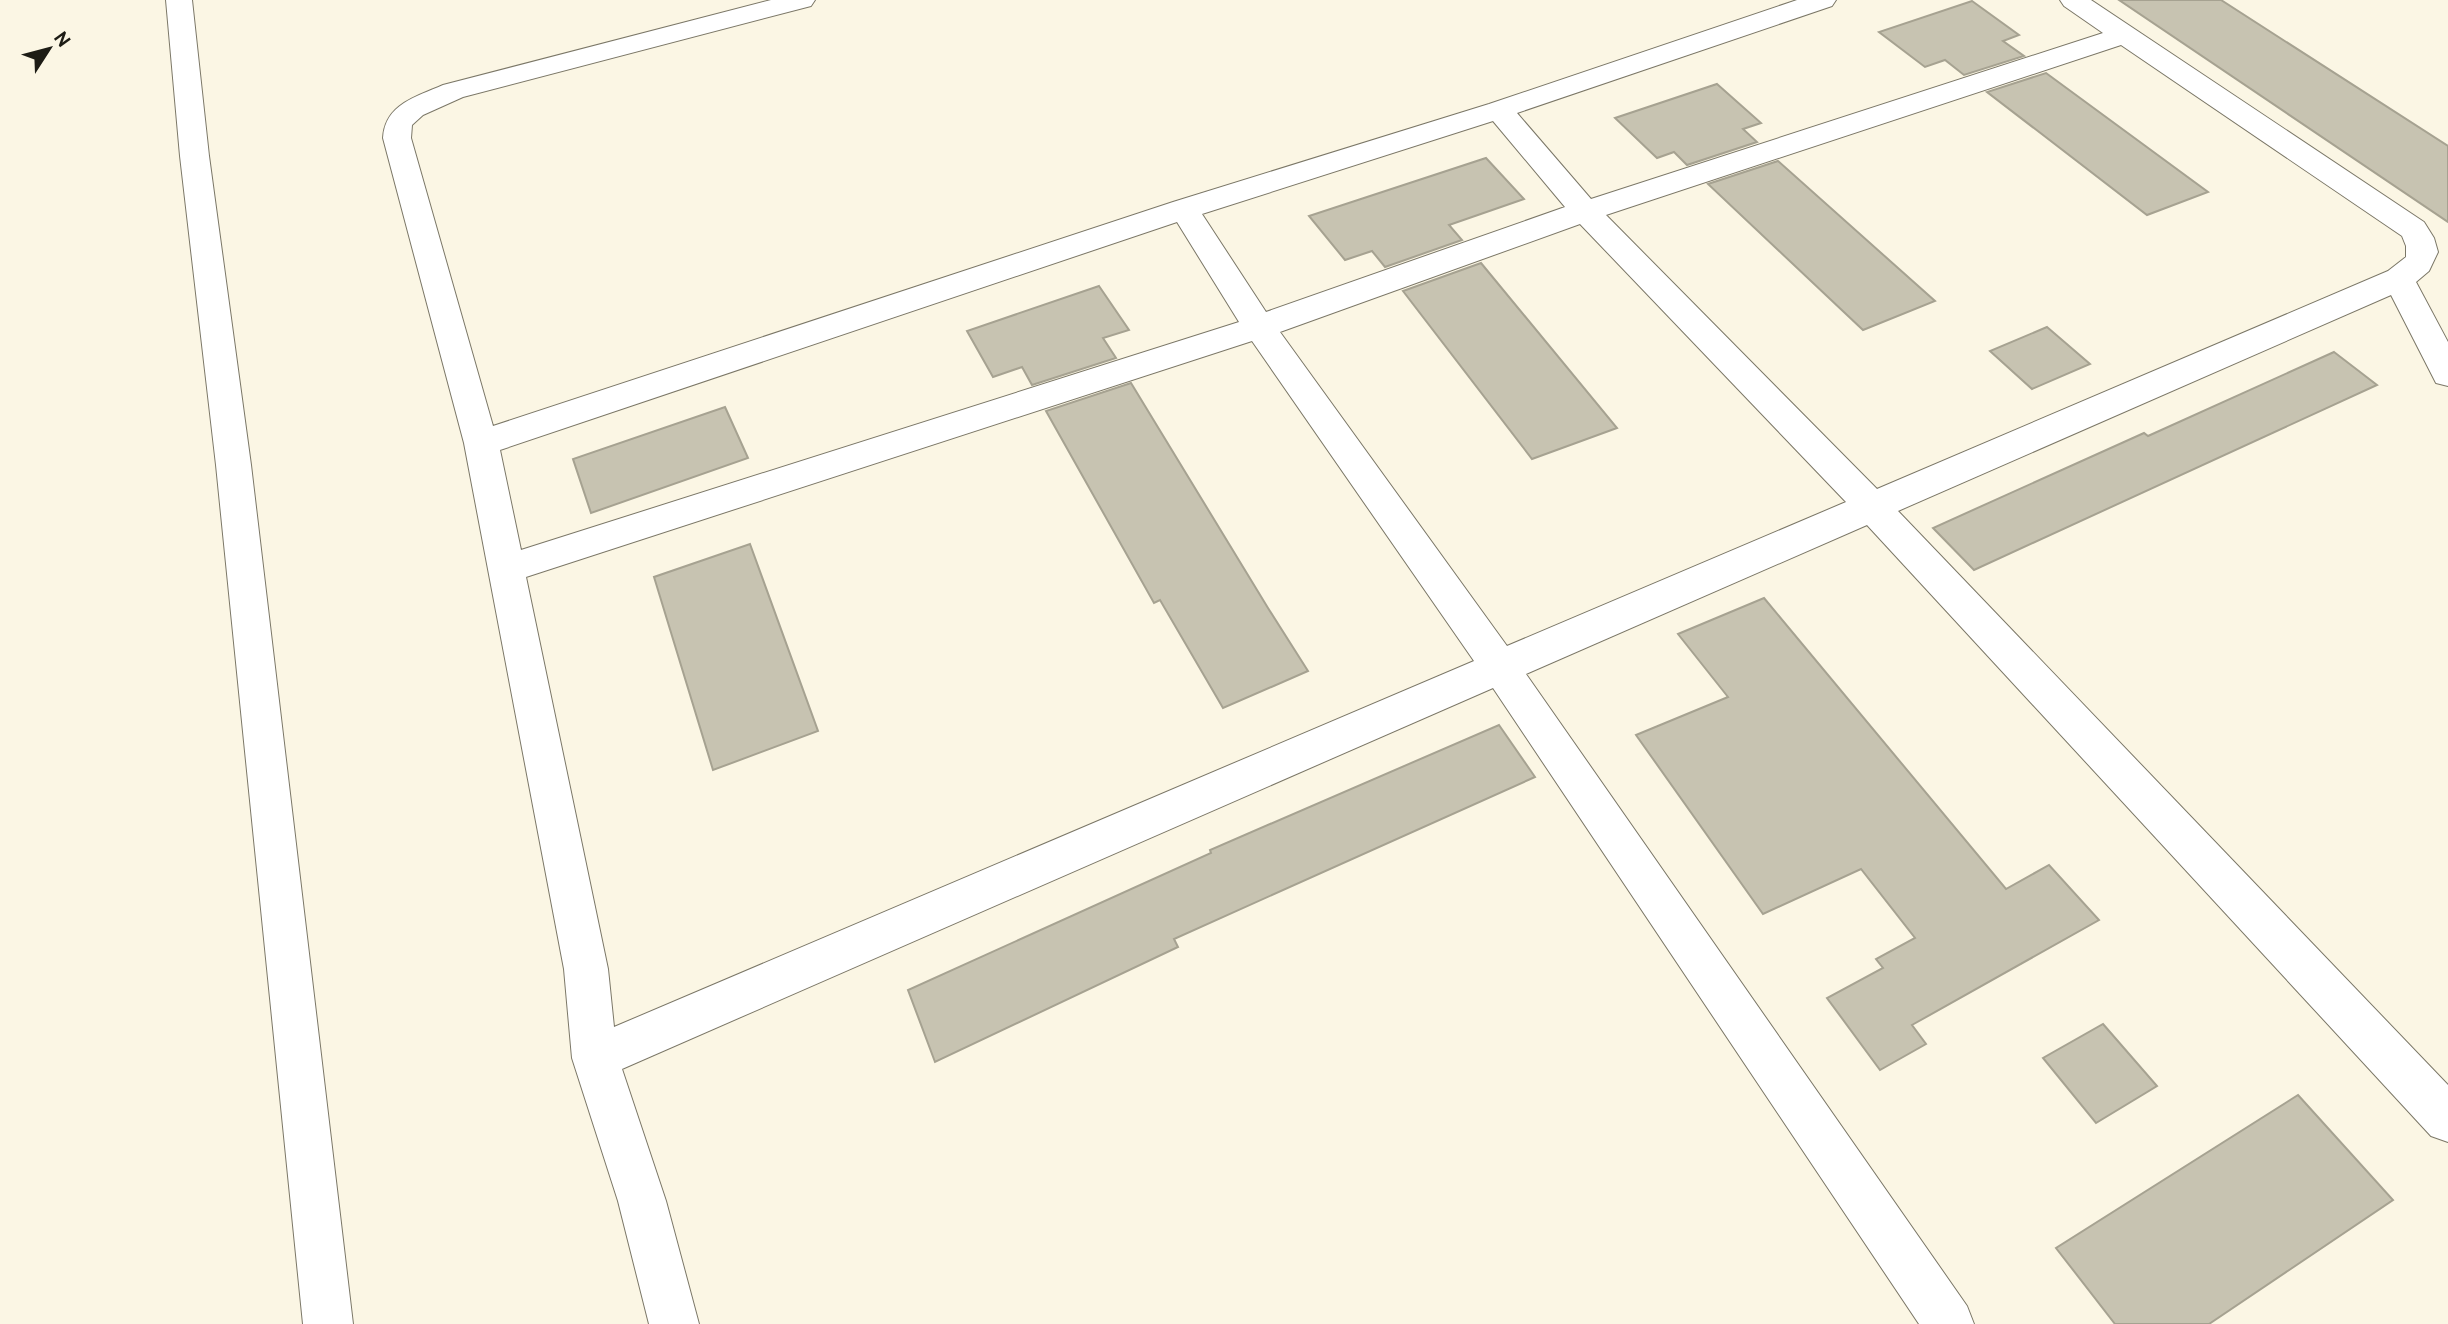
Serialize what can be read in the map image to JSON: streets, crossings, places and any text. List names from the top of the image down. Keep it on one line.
{"north":"top right"}
